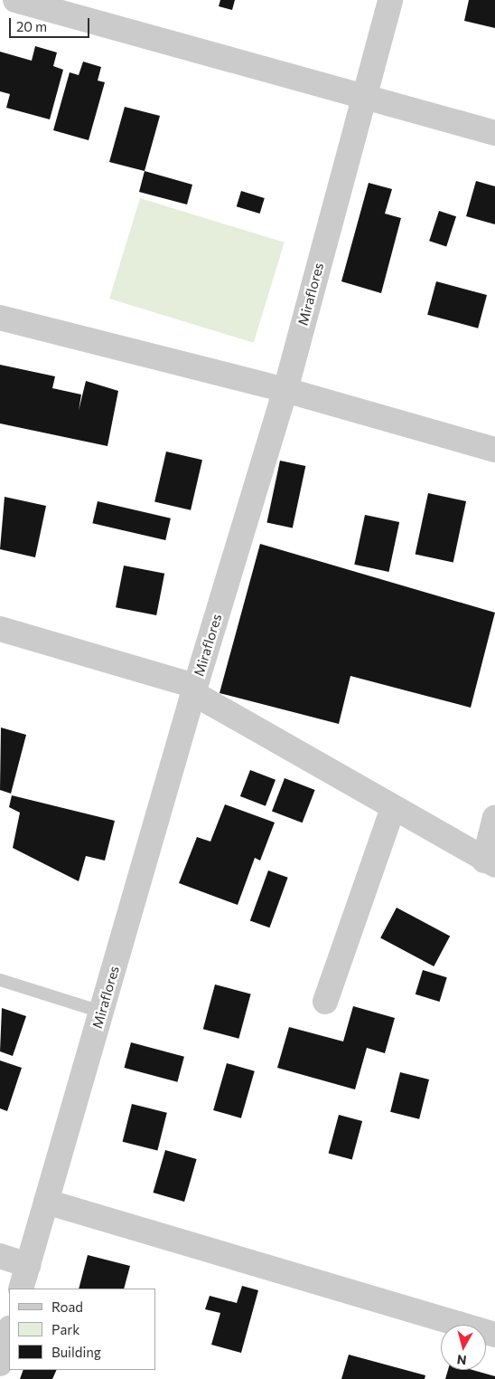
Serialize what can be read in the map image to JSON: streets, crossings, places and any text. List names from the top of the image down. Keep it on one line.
{"streets":{"street":["Miraflores"]},"legend":["Road","Park","Building"],"scale_bar":"20 m","north":"bottom"}
